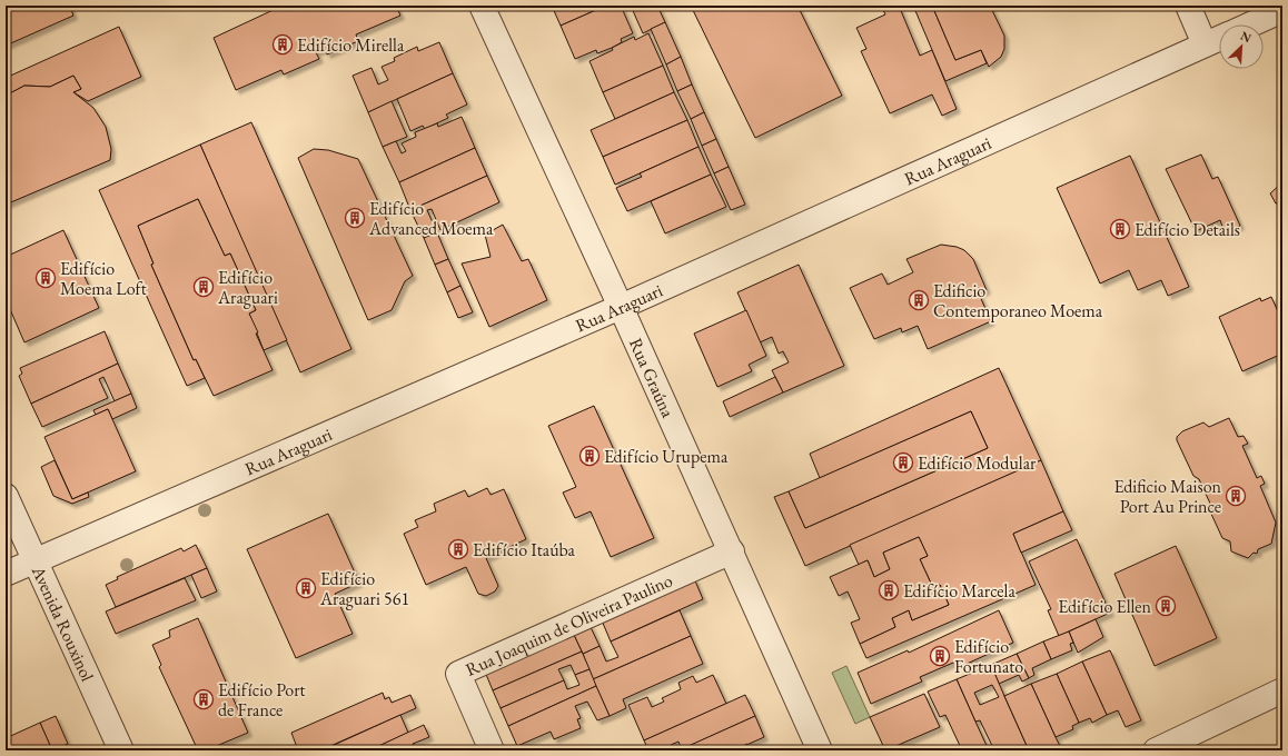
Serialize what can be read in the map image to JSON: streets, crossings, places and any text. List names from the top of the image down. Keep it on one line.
{"streets":{"street":["Rua Araguari","Rua Graúna","Avenida Rouxinol","Rua Joaquim de Oliveira Paulino"]},"crossings":[["Rua Araguari","Rua Graúna"],["Rua Araguari","Avenida Rouxinol"],["Rua Graúna","Rua Joaquim de Oliveira Paulino"]],"places":{"building":["Edifício Mirella","Edifício Advanced Moema","Edifício Details","Edifício Moema Loft","Edifício Araguari","Edificio Contemporaneo Moema","Edifício Urupema","Edifício Modular","Edificio Maison Port Au Prince","Edifício Itaúba","Edifício Araguari 561","Edifício Marcela","Edifício Ellen","Edifício Fortunato","Edifício Port de France"]},"north":"top right"}
